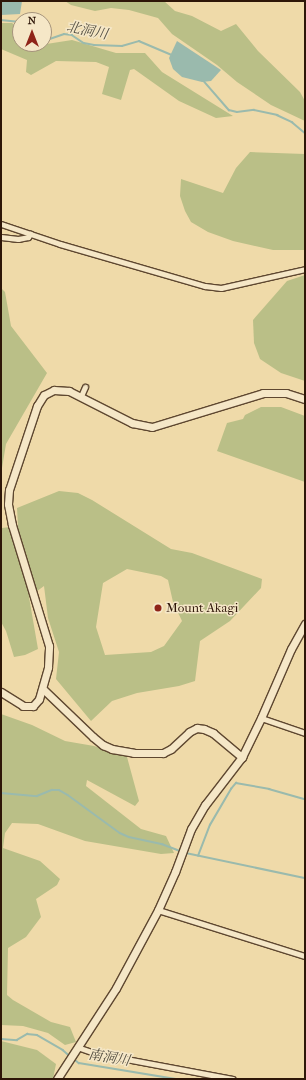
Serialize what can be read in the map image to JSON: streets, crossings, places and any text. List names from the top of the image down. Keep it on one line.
{"water":["北洞川","南洞川"],"places":["Mount Akagi"],"north":"top"}
